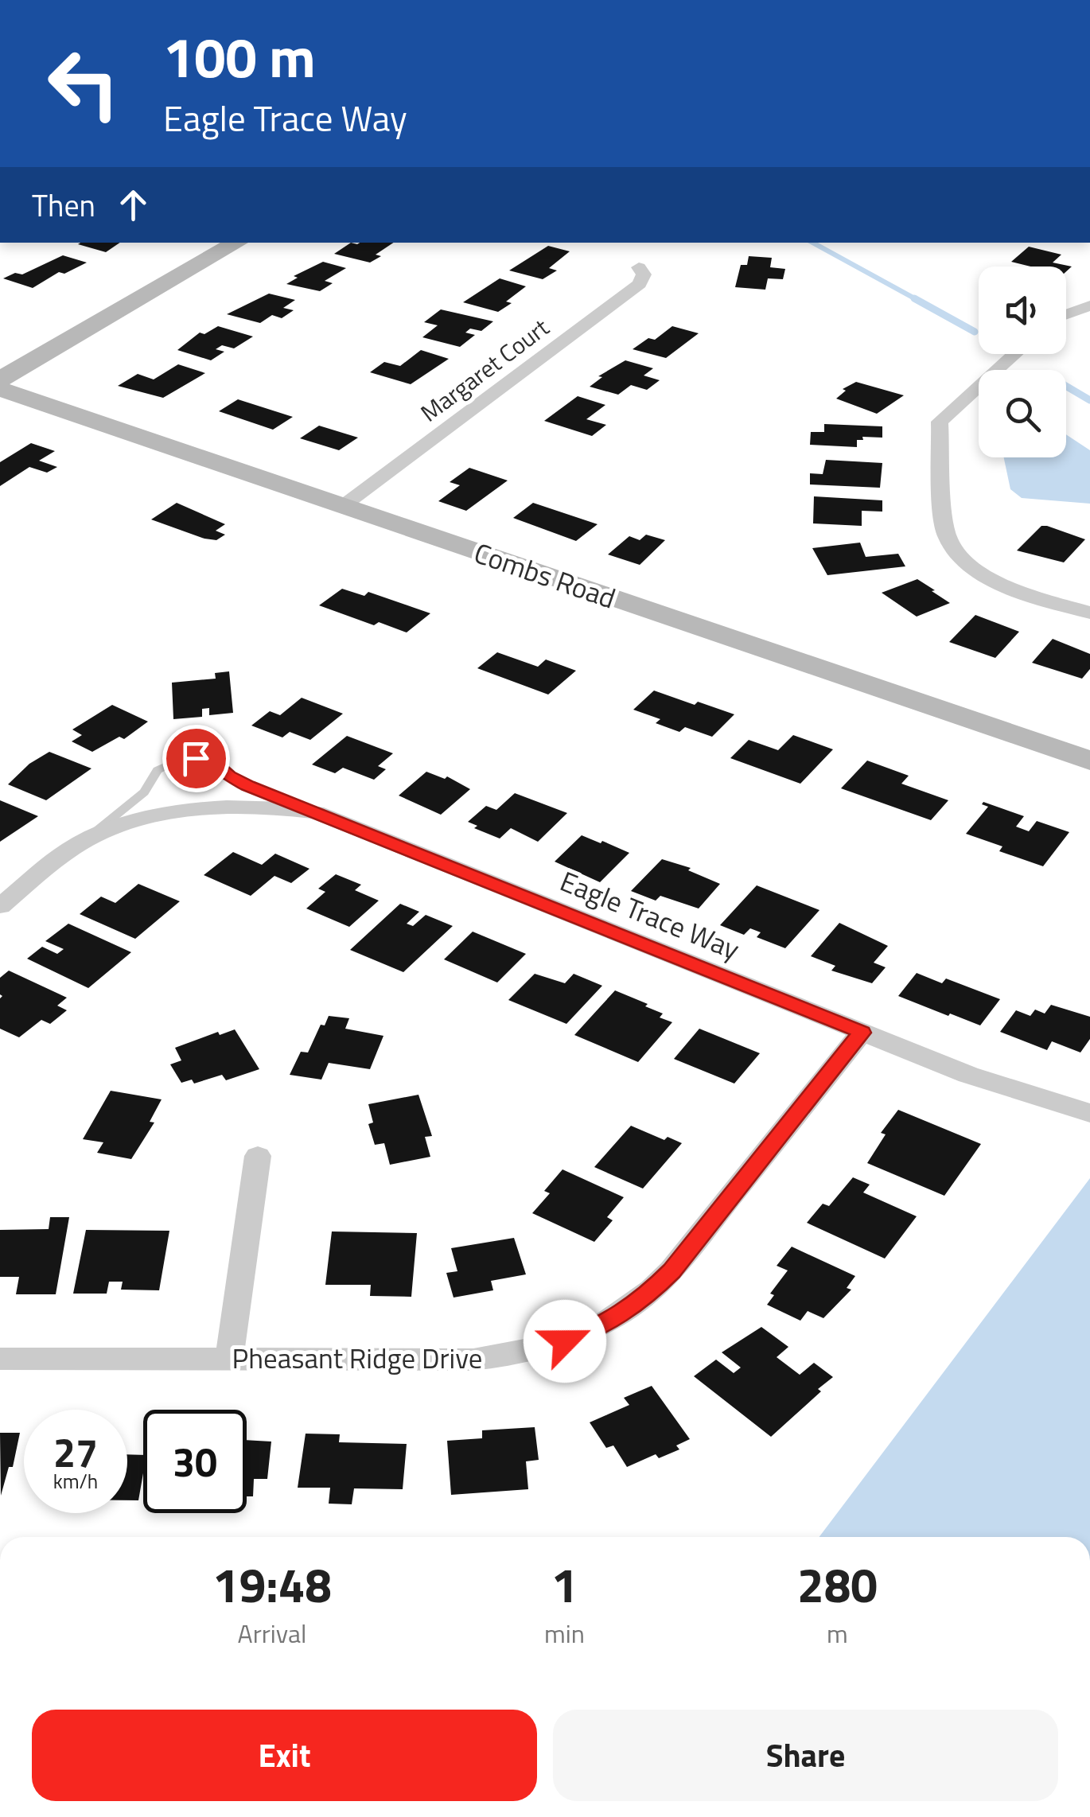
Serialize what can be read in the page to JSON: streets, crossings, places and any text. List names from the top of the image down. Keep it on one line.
{"streets":{"street":["Margaret Court","Combs Road","Eagle Trace Way","Pheasant Ridge Drive"]},"crossings":[["Margaret Court","Combs Road"],["Eagle Trace Way","Pheasant Ridge Drive"]],"page":{"turn":["100 m","Eagle Trace Way"],"then":"Then","speed":"27 km/h","limit":"30","eta":["19:48","Arrival","1","min","280","m"],"buttons":["Exit","Share"]}}
